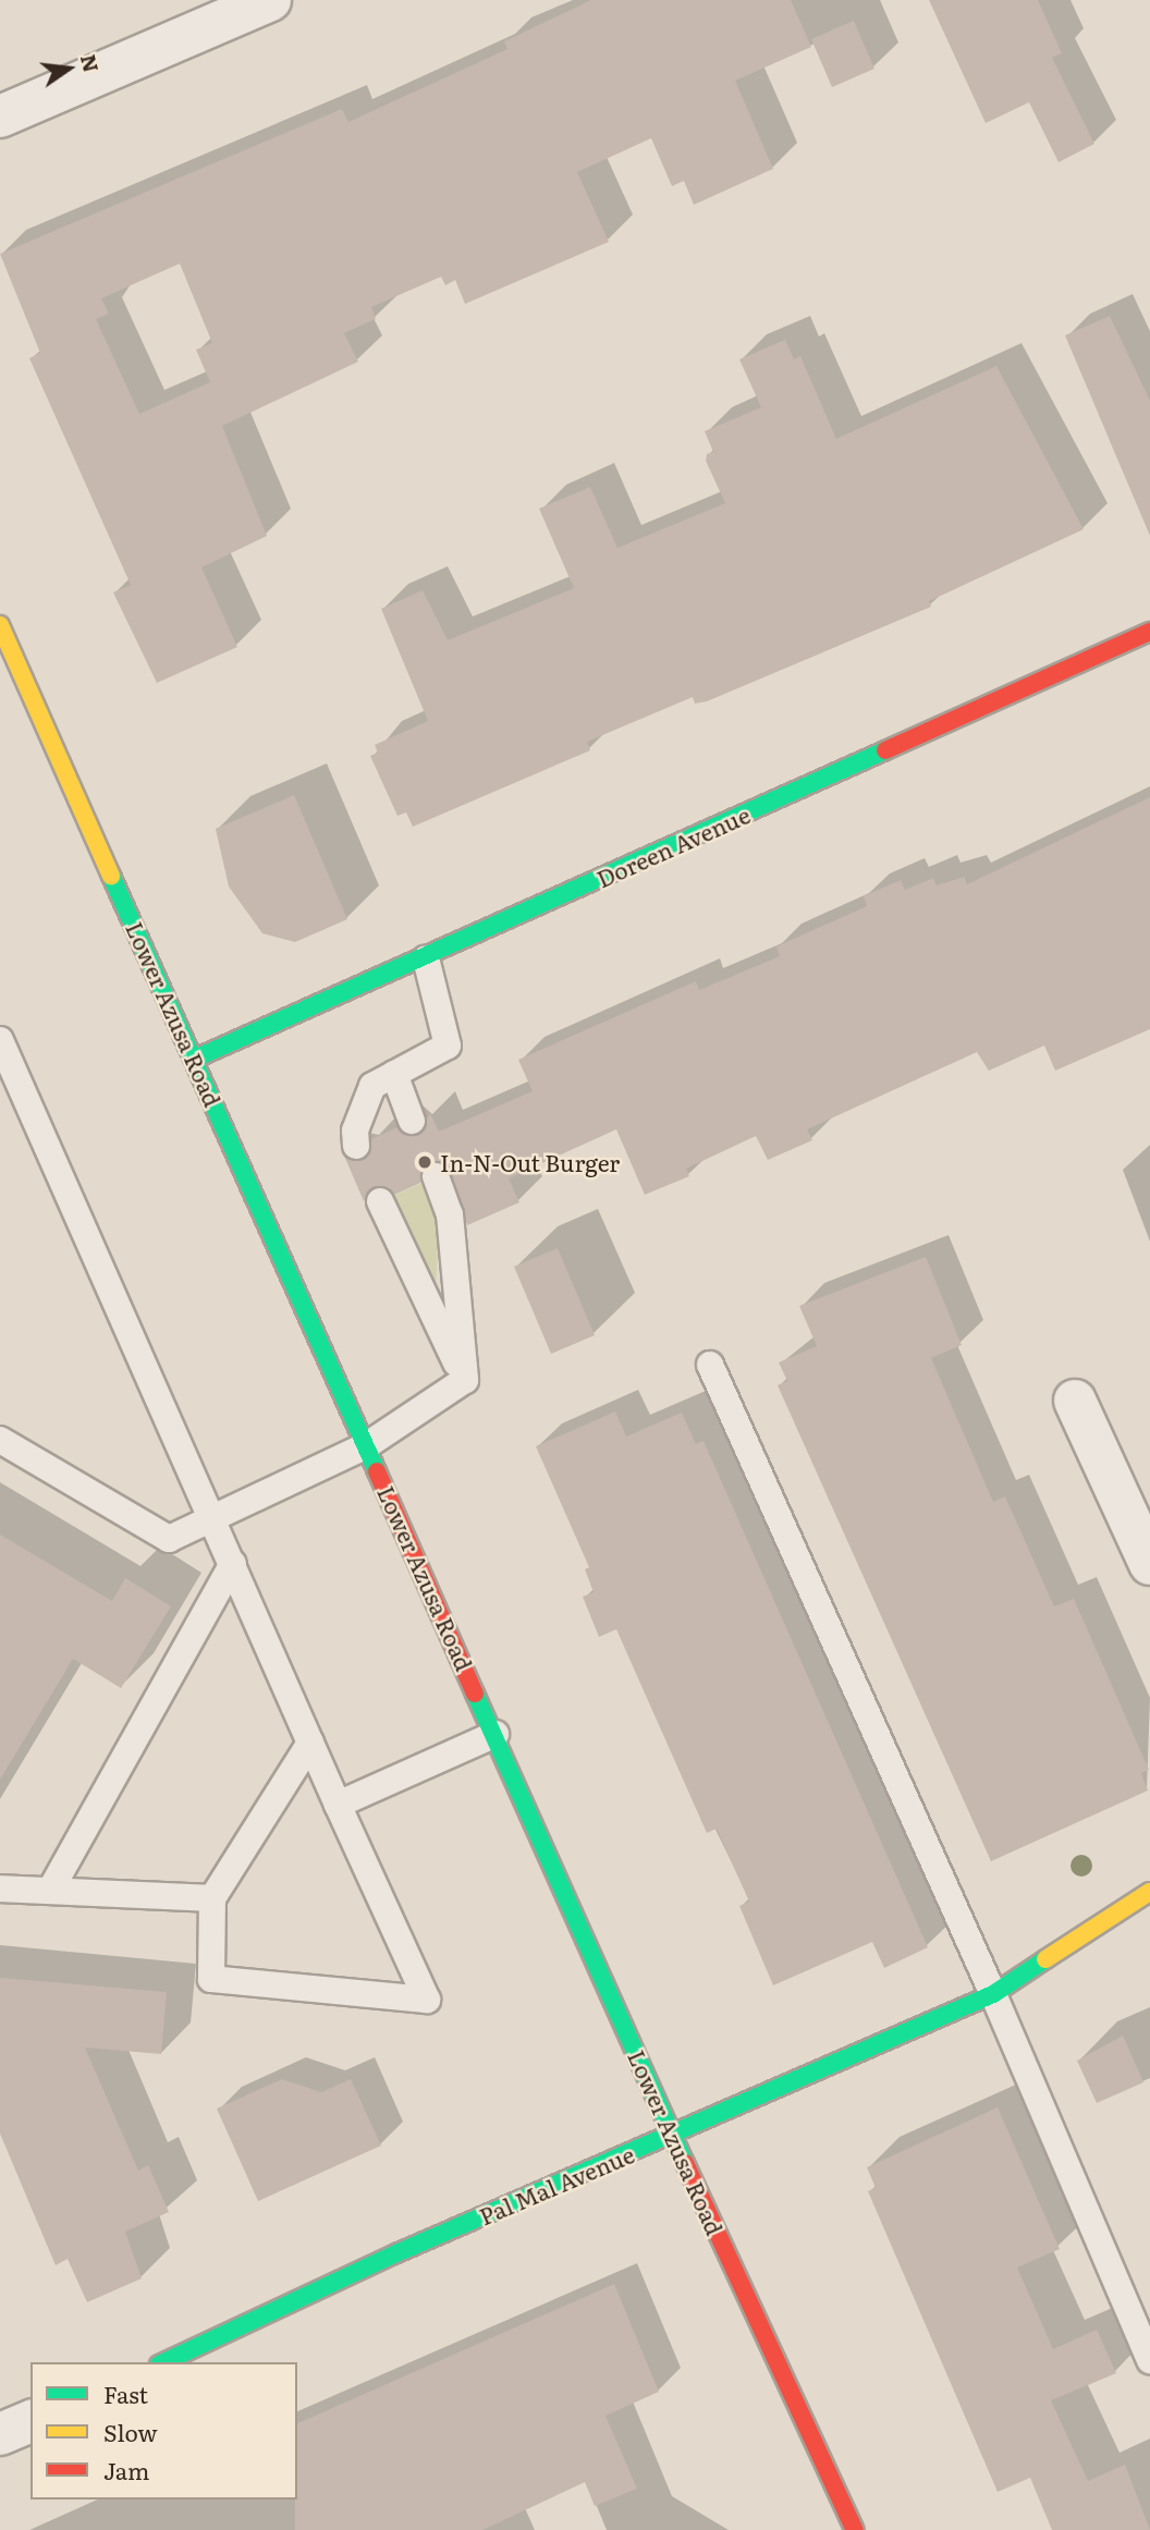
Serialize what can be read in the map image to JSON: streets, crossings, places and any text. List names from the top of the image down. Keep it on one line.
{"streets":{"street":["Doreen Avenue","Lower Azusa Road","Pal Mal Avenue"]},"crossings":[["Doreen Avenue","Lower Azusa Road"],["Lower Azusa Road","Pal Mal Avenue"]],"places":["In-N-Out Burger"],"legend":["Fast","Slow","Jam"],"north":"right"}
